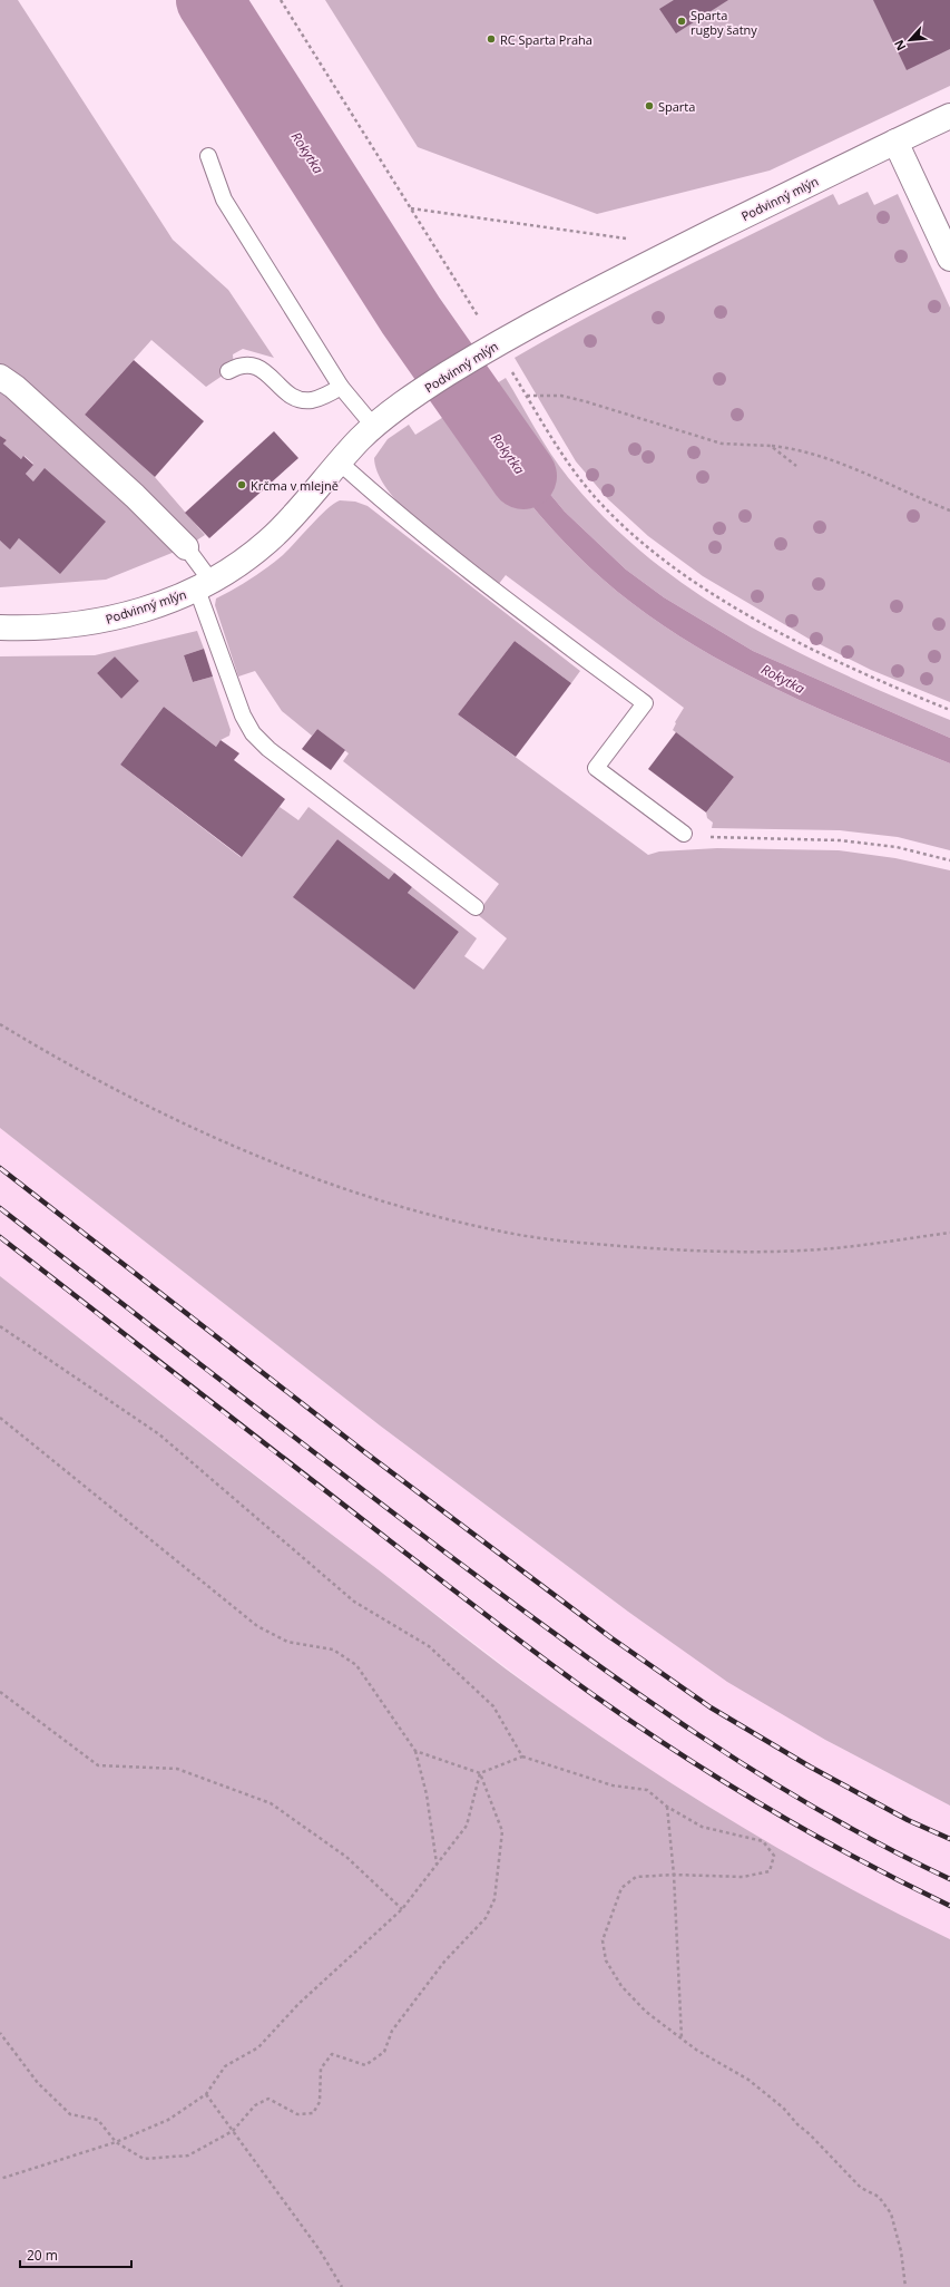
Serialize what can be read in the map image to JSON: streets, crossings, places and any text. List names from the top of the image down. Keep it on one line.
{"streets":{"street":["Podvinný mlýn"]},"water":["Rokytka"],"places":["Sparta rugby šatny","RC Sparta Praha","Sparta","Krčma v mlejně"],"scale_bar":"20 m","north":"bottom left"}
